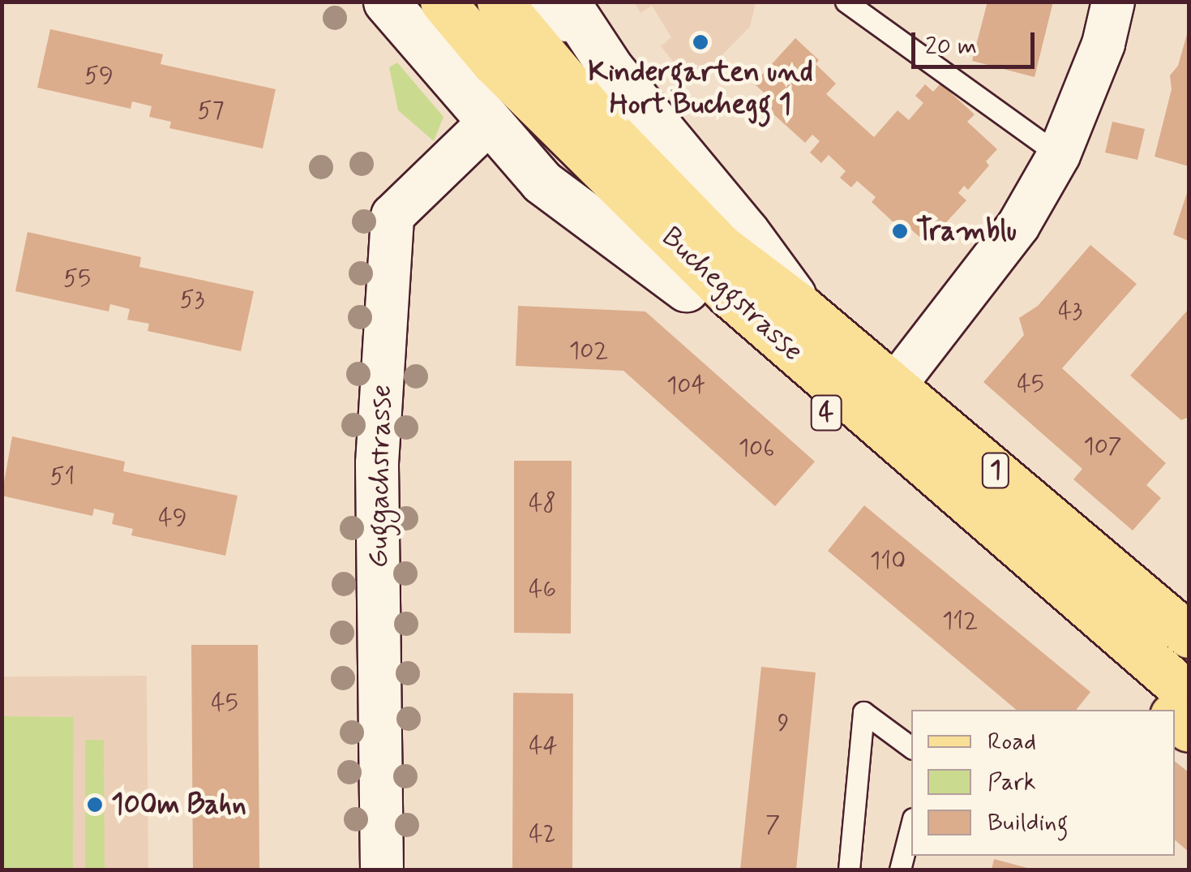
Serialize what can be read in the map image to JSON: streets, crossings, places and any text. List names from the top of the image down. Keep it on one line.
{"streets":{"main road":["Bucheggstrasse","4","1"],"street":["Guggachstrasse"]},"crossings":[["Bucheggstrasse","4"],["Bucheggstrasse","Guggachstrasse"]],"places":["Kindergarten und Hort Buchegg 1","Tramblu","100m Bahn"],"house_numbers":["59","57","55","53","43","102","45","104","107","106","51","48","49","110","46","112","45","9","44","7","42"],"legend":["Road","Park","Building"],"scale_bar":"20 m"}
